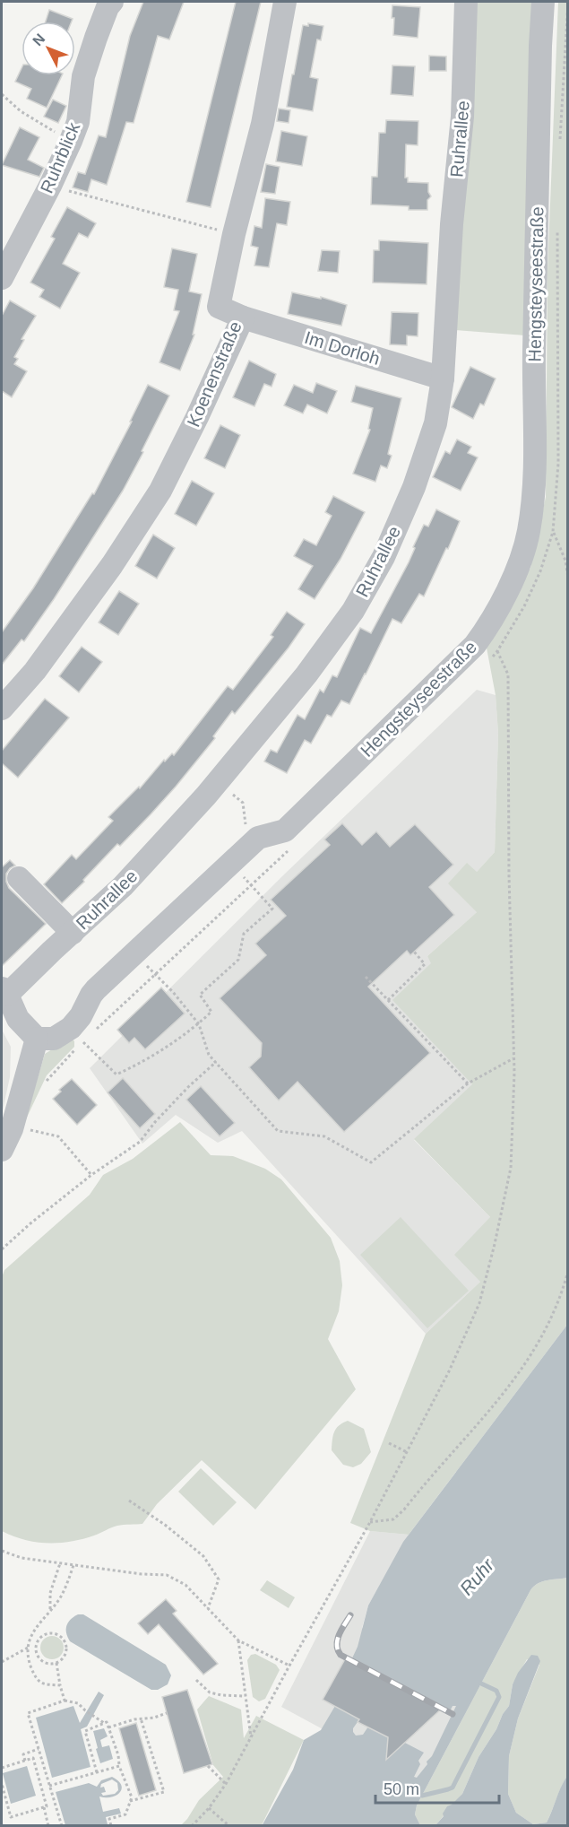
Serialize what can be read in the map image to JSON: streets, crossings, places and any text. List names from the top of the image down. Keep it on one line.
{"streets":{"street":["Ruhrallee","Ruhrblick","Hengsteyseestraße","Im Dorloh","Koenenstraße"]},"crossings":[["Ruhrallee","Im Dorloh"],["Im Dorloh","Koenenstraße"]],"water":["Ruhr"],"scale_bar":"50 m","north":"top left"}
